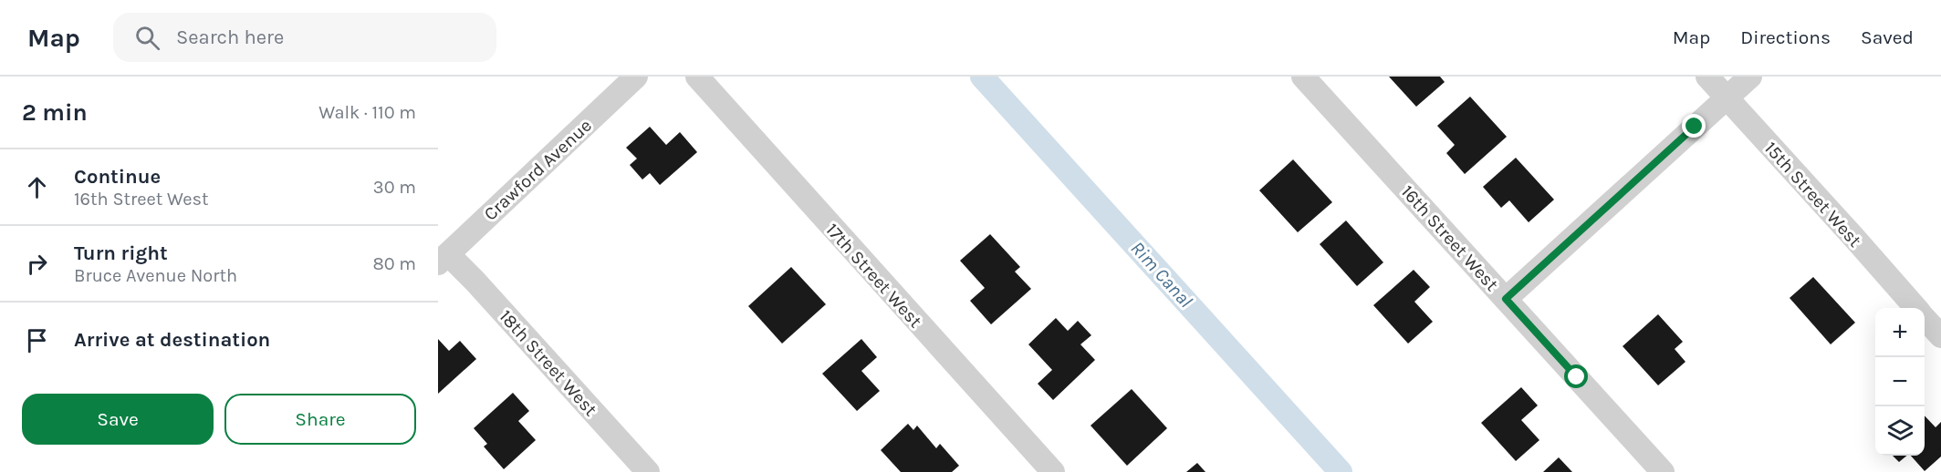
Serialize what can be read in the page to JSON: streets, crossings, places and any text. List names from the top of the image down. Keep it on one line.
{"streets":{"street":["Crawford Avenue","15th Street West","16th Street West","17th Street West","18th Street West"]},"crossings":[["Crawford Avenue","18th Street West"]],"water":["Rim Canal"],"page":{"header":"Map","search":"Search here","nav":["Map","Directions","Saved"],"heading":["2 min","Walk · 110 m"],"list":[["Continue","16th Street West","30 m"],["Turn right","Bruce Avenue North","80 m"],"Arrive at destination"],"map_buttons":["+","−"],"buttons":["Save","Share"]}}
